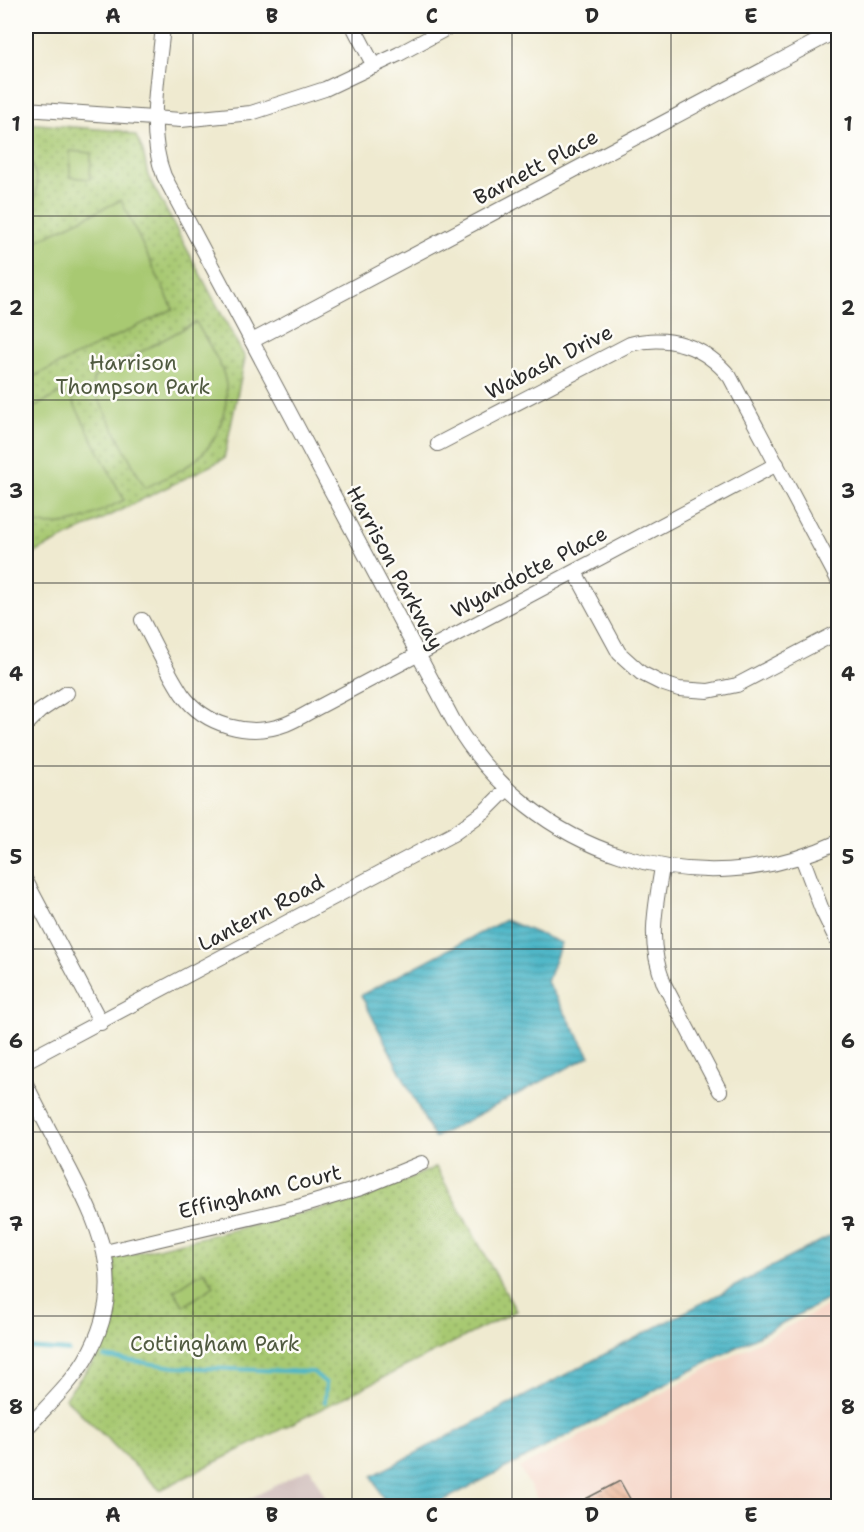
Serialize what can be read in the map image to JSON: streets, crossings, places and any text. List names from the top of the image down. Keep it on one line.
{"streets":{"street":["Barnett Place","Wabash Drive","Harrison Parkway","Wyandotte Place","Lantern Road","Effingham Court"]},"crossings":[["Barnett Place","Harrison Parkway"],["Wabash Drive","Wyandotte Place"],["Harrison Parkway","Wyandotte Place"],["Harrison Parkway","Lantern Road"]],"parks":["Harrison Thompson Park","Cottingham Park"],"grid":{"columns":["A","B","C","D","E"],"rows":["1","2","3","4","5","6","7","8"]}}
